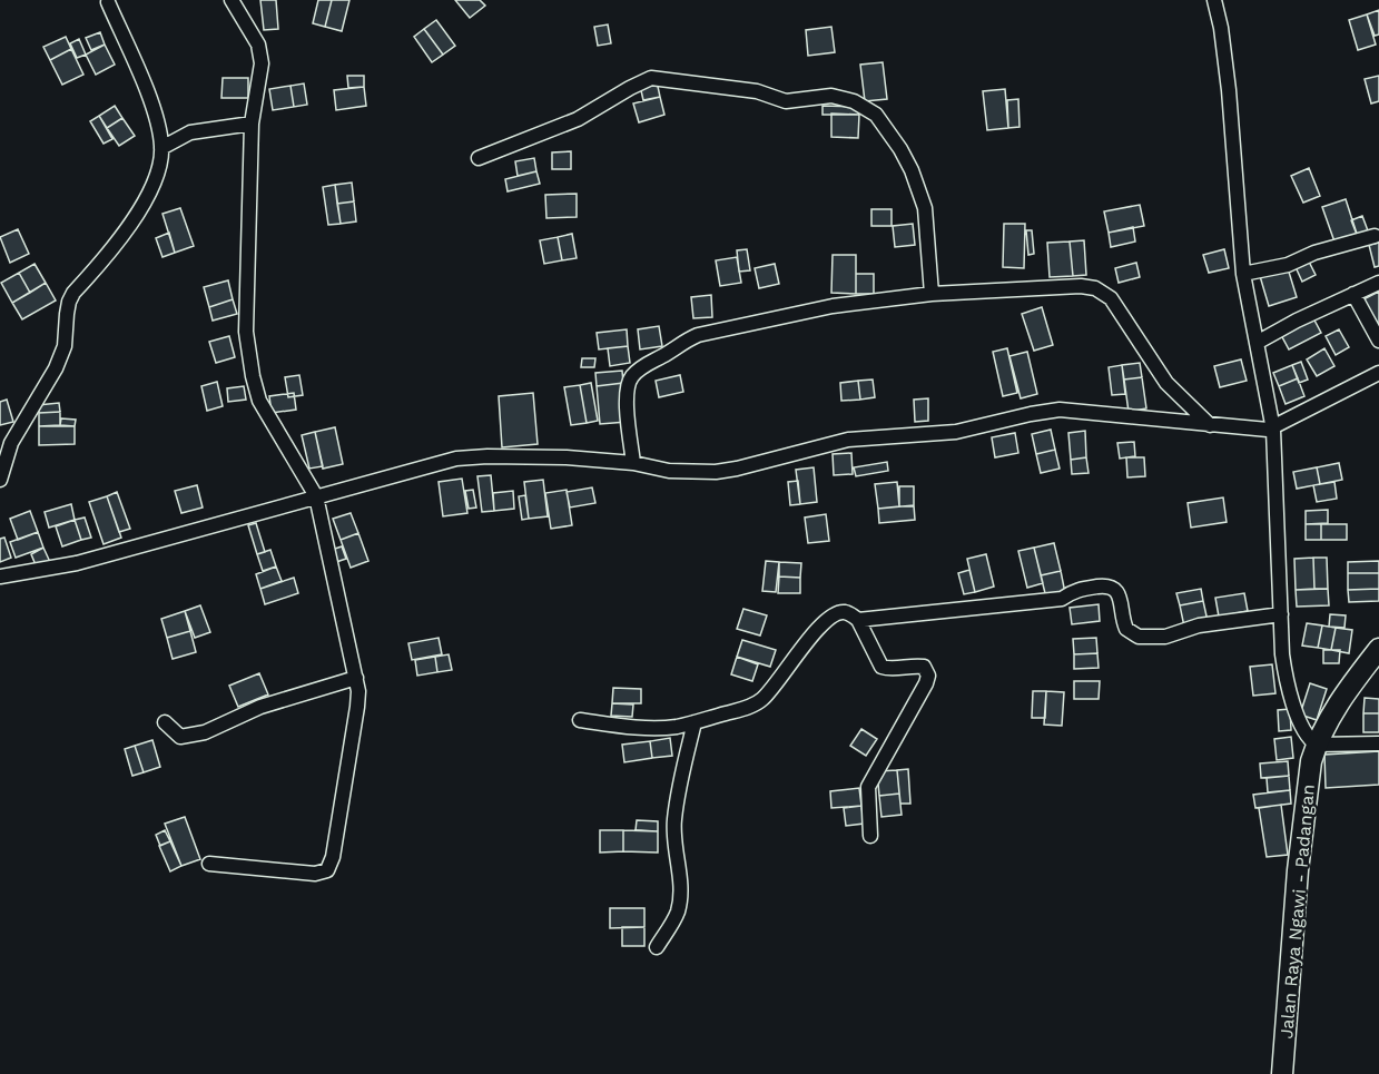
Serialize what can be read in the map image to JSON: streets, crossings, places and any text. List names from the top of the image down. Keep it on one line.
{"streets":{"highway":["Jalan Raya Ngawi - Padangan"]}}
